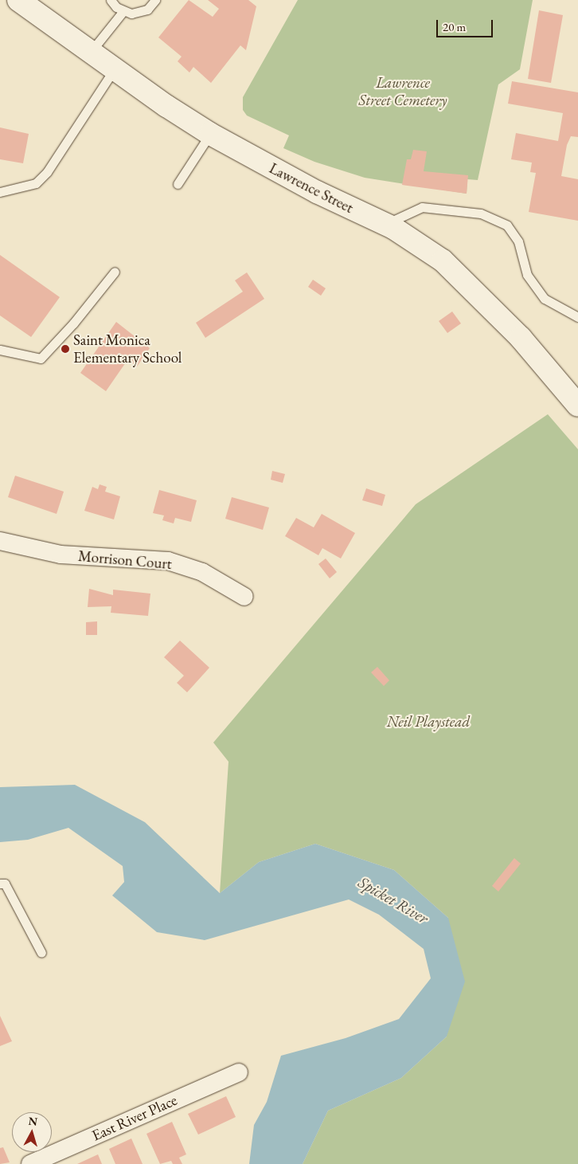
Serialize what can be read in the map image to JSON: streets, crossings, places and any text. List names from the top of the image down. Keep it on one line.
{"streets":{"main road":["Lawrence Street"],"street":["Morrison Court","East River Place"]},"water":["Spicket River"],"parks":["Lawrence Street Cemetery","Neil Playstead"],"places":["Saint Monica Elementary School"],"scale_bar":"20 m","north":"top"}
